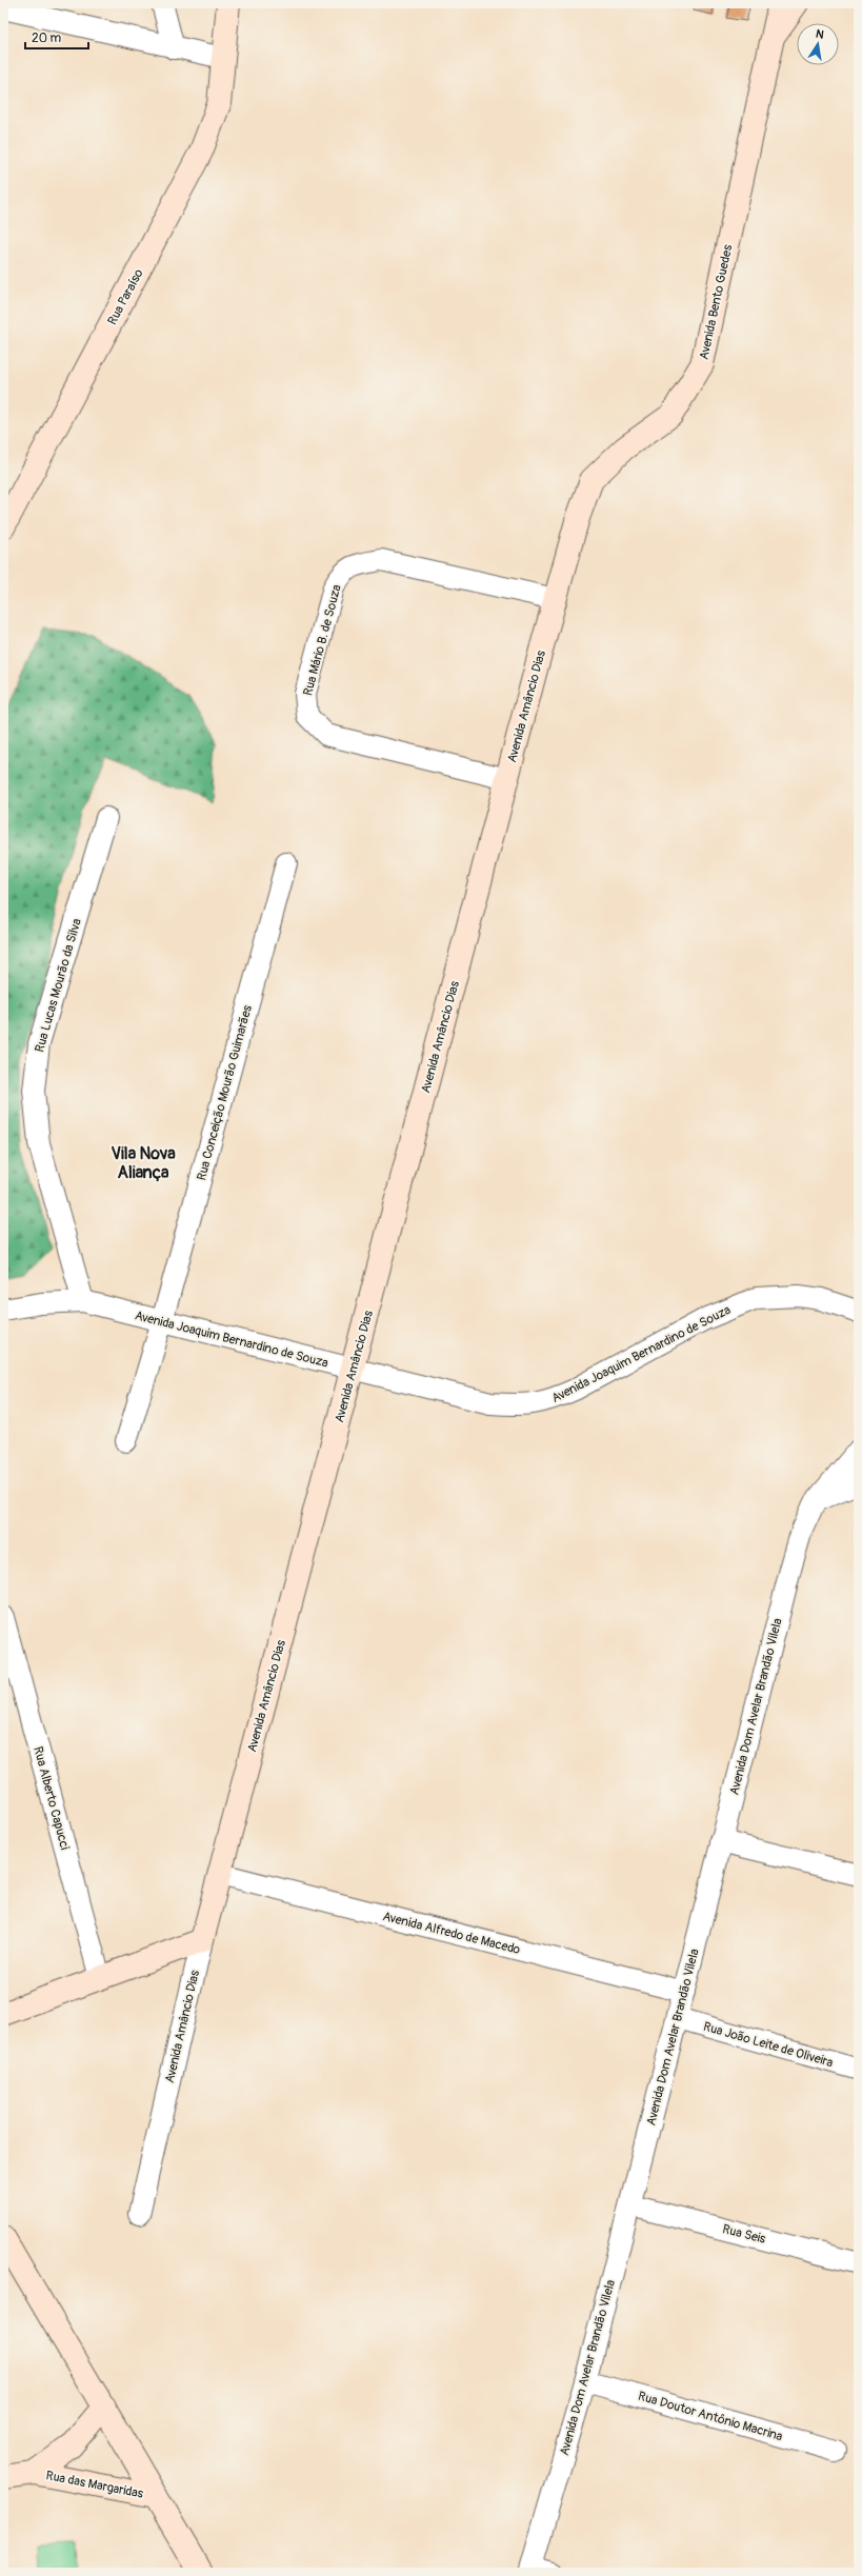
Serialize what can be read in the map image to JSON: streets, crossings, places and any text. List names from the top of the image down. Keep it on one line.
{"streets":{"street":["Rua Paraíso","Avenida Bento Guedes","Rua Mário B. de Souza","Avenida Amâncio Dias","Rua Lucas Mourão da Silva","Rua Conceição Mourão Guimarães","Avenida Joaquim Bernardino de Souza","Avenida Dom Avelar Brandão Vilela","Rua Alberto Capucci","Avenida Alfredo de Macedo","Rua João Leite de Oliveira","Rua Seis","Rua Doutor Antônio Macrina","Rua das Margaridas"]},"crossings":[["Avenida Bento Guedes","Avenida Amâncio Dias"],["Rua Mário B. de Souza","Avenida Amâncio Dias"],["Avenida Amâncio Dias","Avenida Joaquim Bernardino de Souza"],["Avenida Amâncio Dias","Avenida Alfredo de Macedo"],["Rua Lucas Mourão da Silva","Avenida Joaquim Bernardino de Souza"],["Rua Conceição Mourão Guimarães","Avenida Joaquim Bernardino de Souza"],["Avenida Dom Avelar Brandão Vilela","Avenida Alfredo de Macedo"],["Avenida Dom Avelar Brandão Vilela","Rua João Leite de Oliveira"],["Avenida Dom Avelar Brandão Vilela","Rua Seis"],["Avenida Dom Avelar Brandão Vilela","Rua Doutor Antônio Macrina"]],"districts":["Vila Nova Aliança"],"scale_bar":"20 m","north":"top"}
